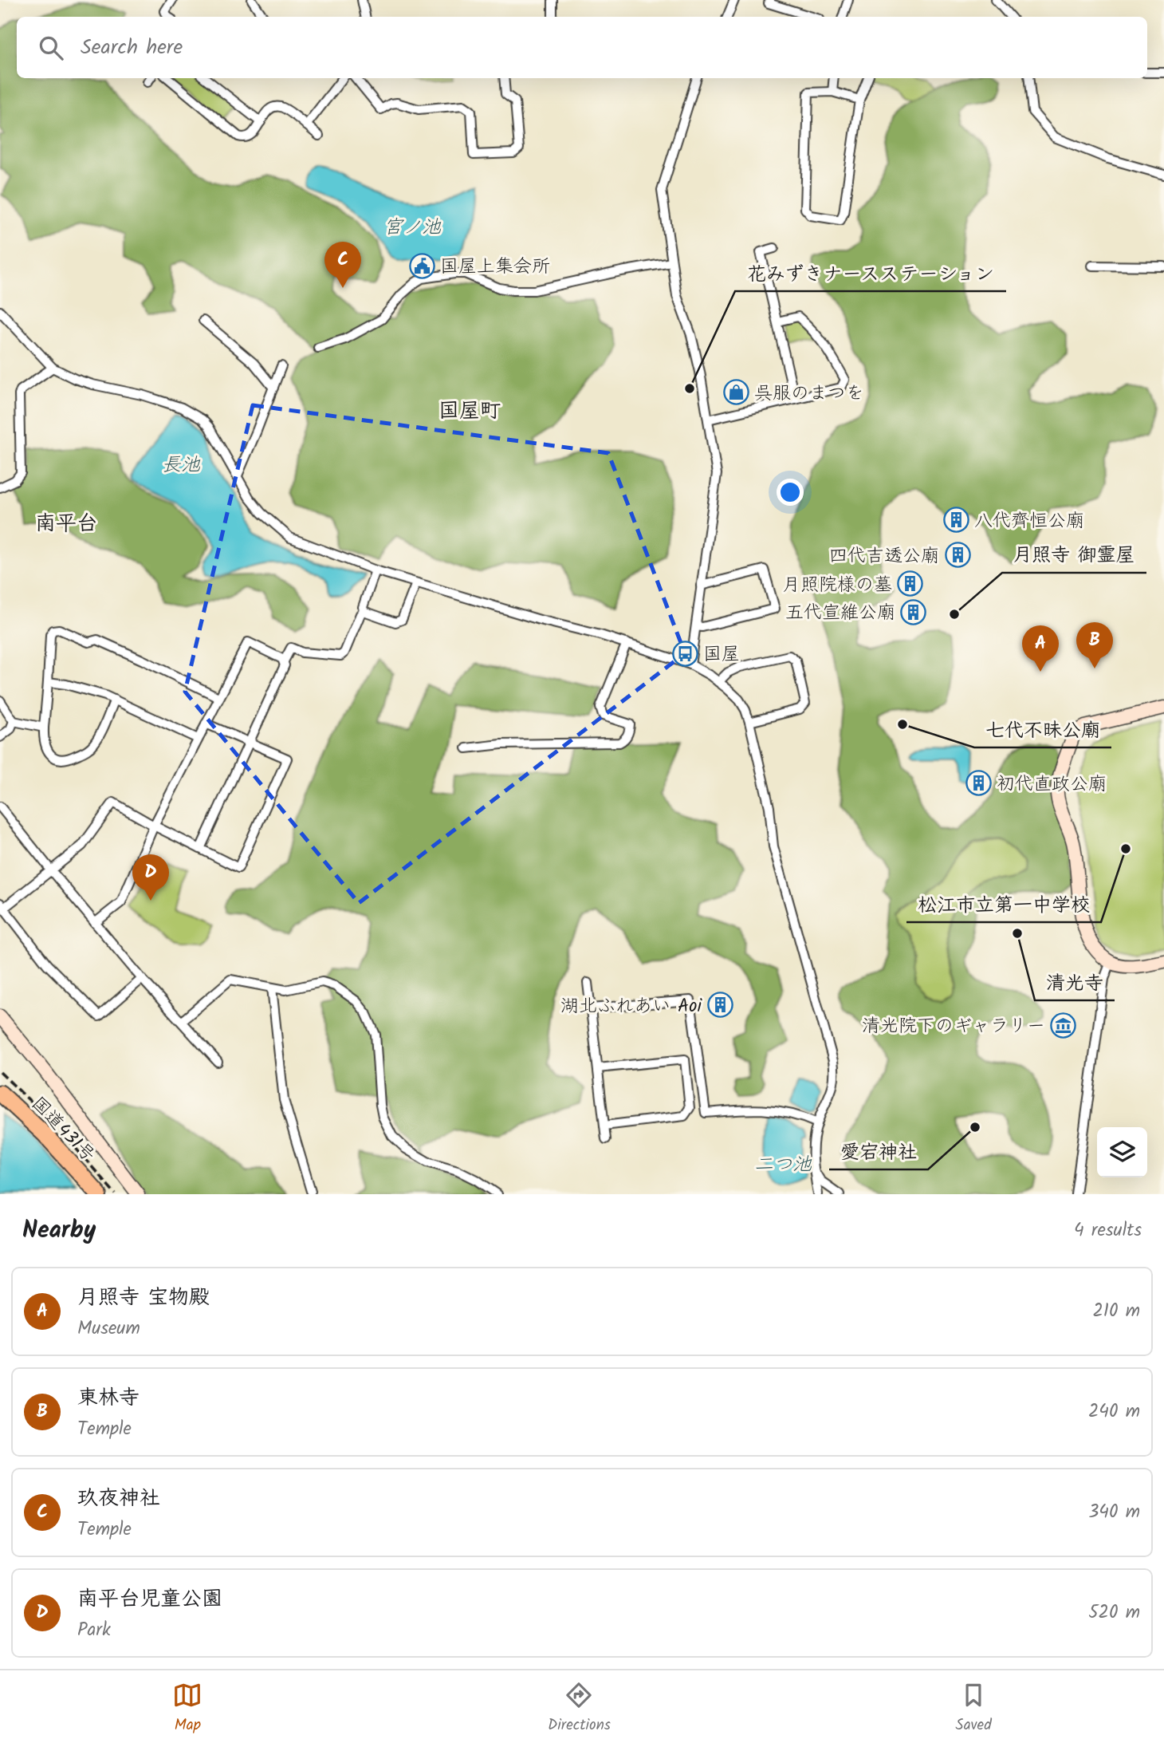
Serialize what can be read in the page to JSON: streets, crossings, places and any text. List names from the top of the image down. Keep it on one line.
{"streets":{"highway":["国道431号"]},"districts":["国屋町","南平台"],"water":["宮ノ池","長池","二つ池"],"places":{"public building":["国屋上集会所"],"other":["花みずきナースステーション","月照寺 御霊屋","七代不昧公廟","松江市立第一中学校","清光寺","愛宕神社"],"shop":["呉服のまつを"],"building":["八代齊恒公廟","四代吉透公廟","月照院様の墓","五代宣維公廟","初代直政公廟","湖北ふれあい Aoi"],"bus stop":["国屋"],"museum":["清光院下のギャラリー"]},"page":{"search":"Search here","pins":["C","B","A","D"],"heading":["Nearby","4 results"],"list":[{"mark":"A","name":"月照寺 宝物殿","note":"Museum","value":"210 m"},{"mark":"B","name":"東林寺","note":"Temple","value":"240 m"},{"mark":"C","name":"玖夜神社","note":"Temple","value":"340 m"},{"mark":"D","name":"南平台児童公園","note":"Park","value":"520 m"}],"nav":["Map","Directions","Saved"]}}
